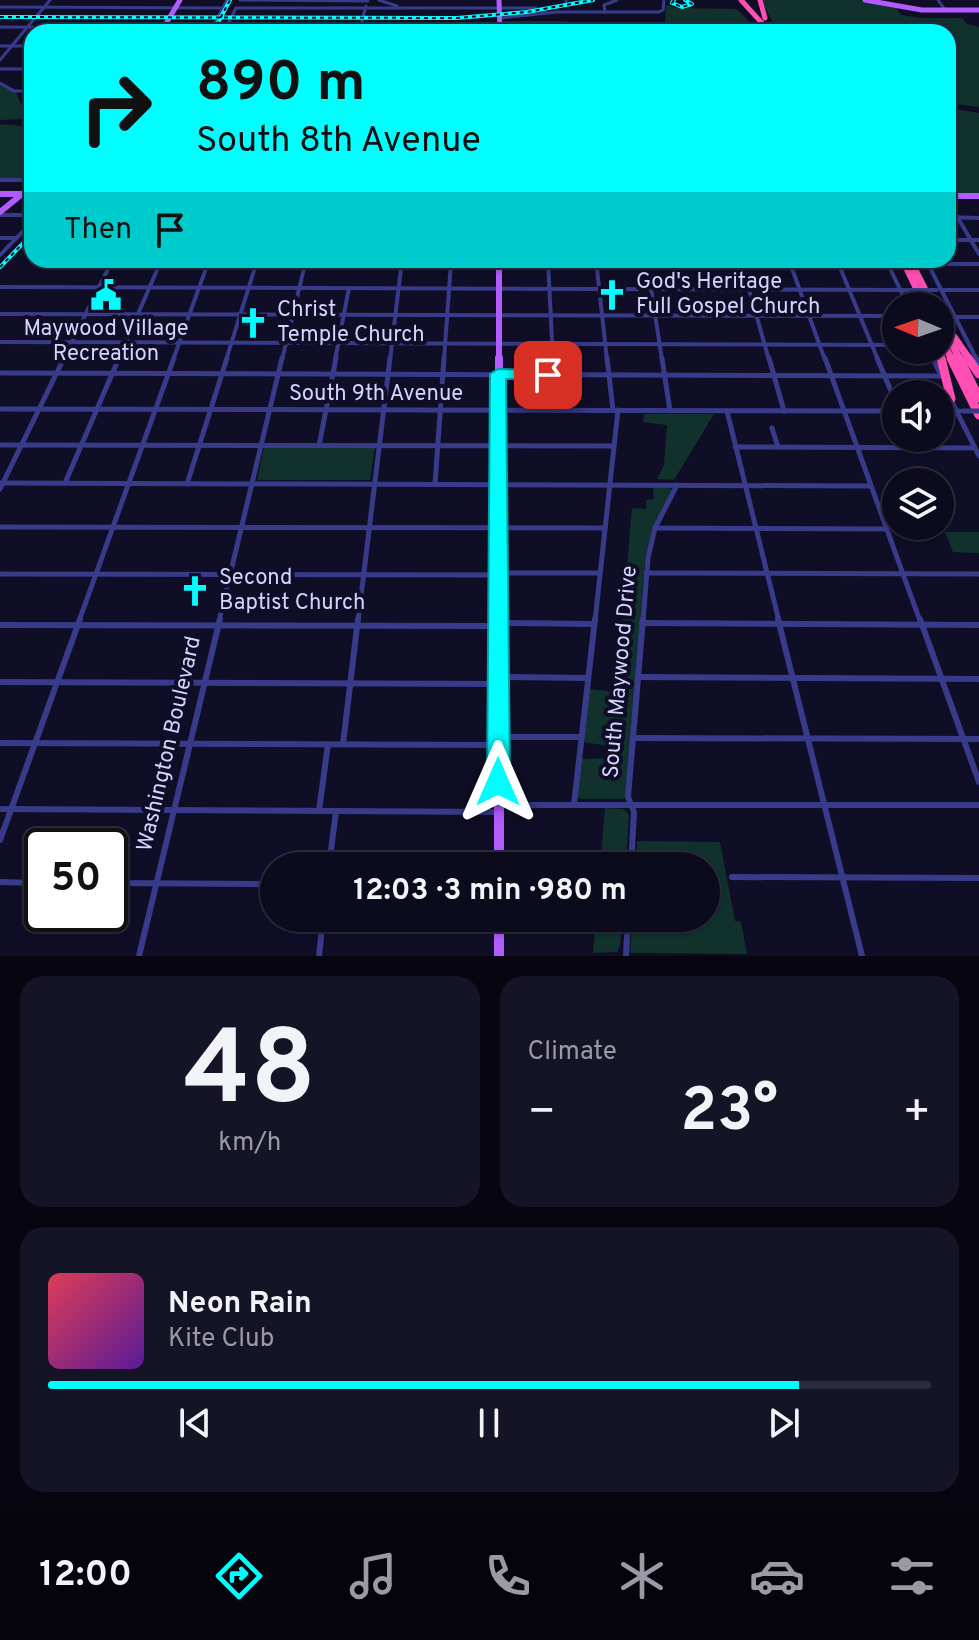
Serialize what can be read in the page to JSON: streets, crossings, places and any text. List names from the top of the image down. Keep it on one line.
{"streets":{"street":["South 9th Avenue","South Maywood Drive","Washington Boulevard"]},"crossings":[["South 9th Avenue","Washington Boulevard"]],"places":{"public building":["Maywood Village Recreation"],"church":["God's Heritage Full Gospel Church","Christ Temple Church","Second Baptist Church"]},"north":"left","page":{"turn":["890 m","South 8th Avenue"],"then":"Then","limit":"50","trip":"12:03 · 3 min · 980 m","tile":[["48","km/h"],"Climate"],"heat":["−","23°","+"],"song":["Neon Rain","Kite Club"],"tabs":"12:00"}}
